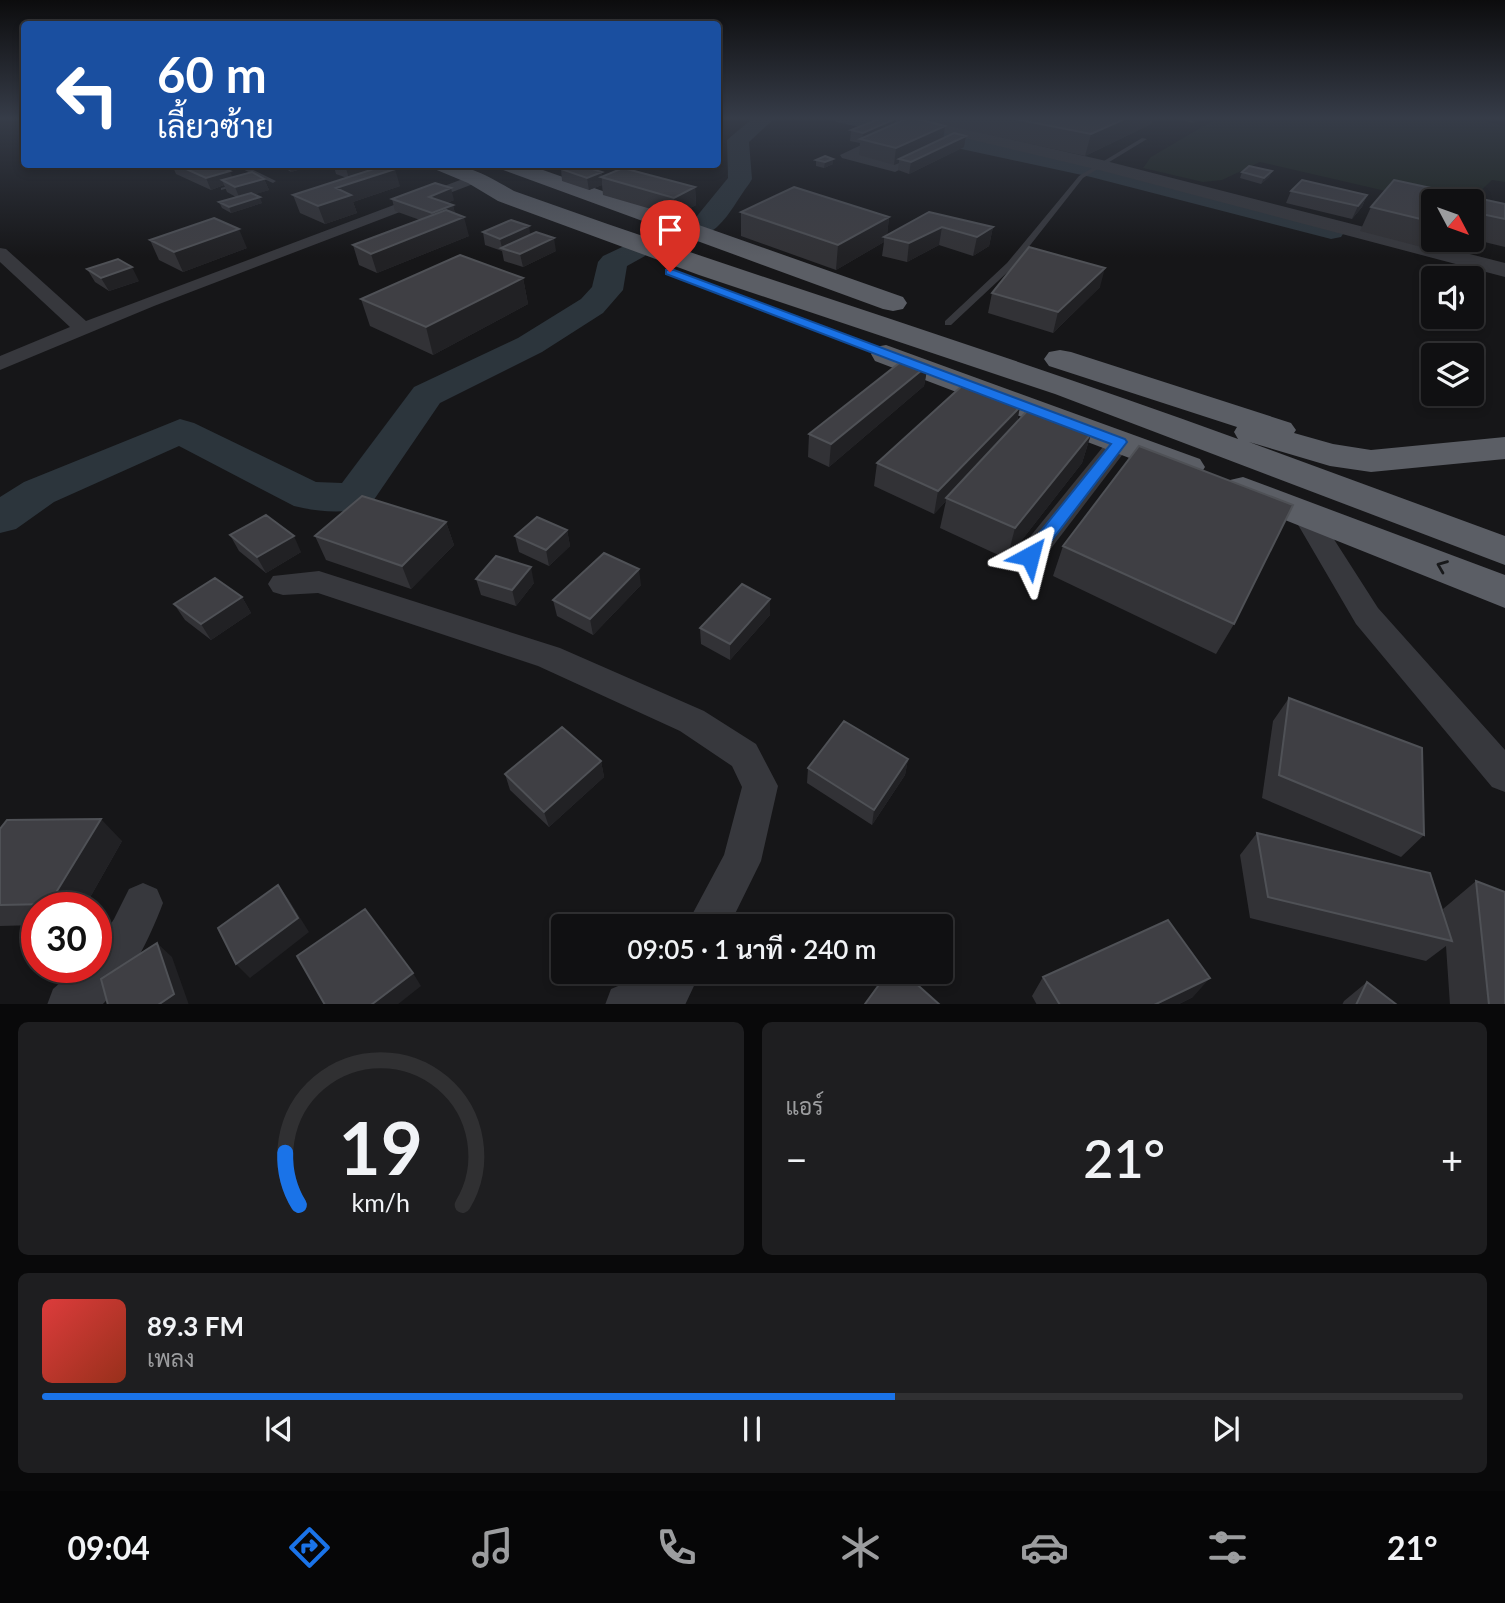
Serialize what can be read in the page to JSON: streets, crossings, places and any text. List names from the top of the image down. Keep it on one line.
{"north":"bottom right","page":{"turn":["60 m","เลี้ยวซ้าย"],"limit":"30","trip":"09:05 · 1 นาที · 240 m","tile":"แอร์","heat":["−","21°","+"],"song":["89.3 FM","เพลง"],"tabs":["09:04","21°"],"gauge":["19","km/h"]}}
